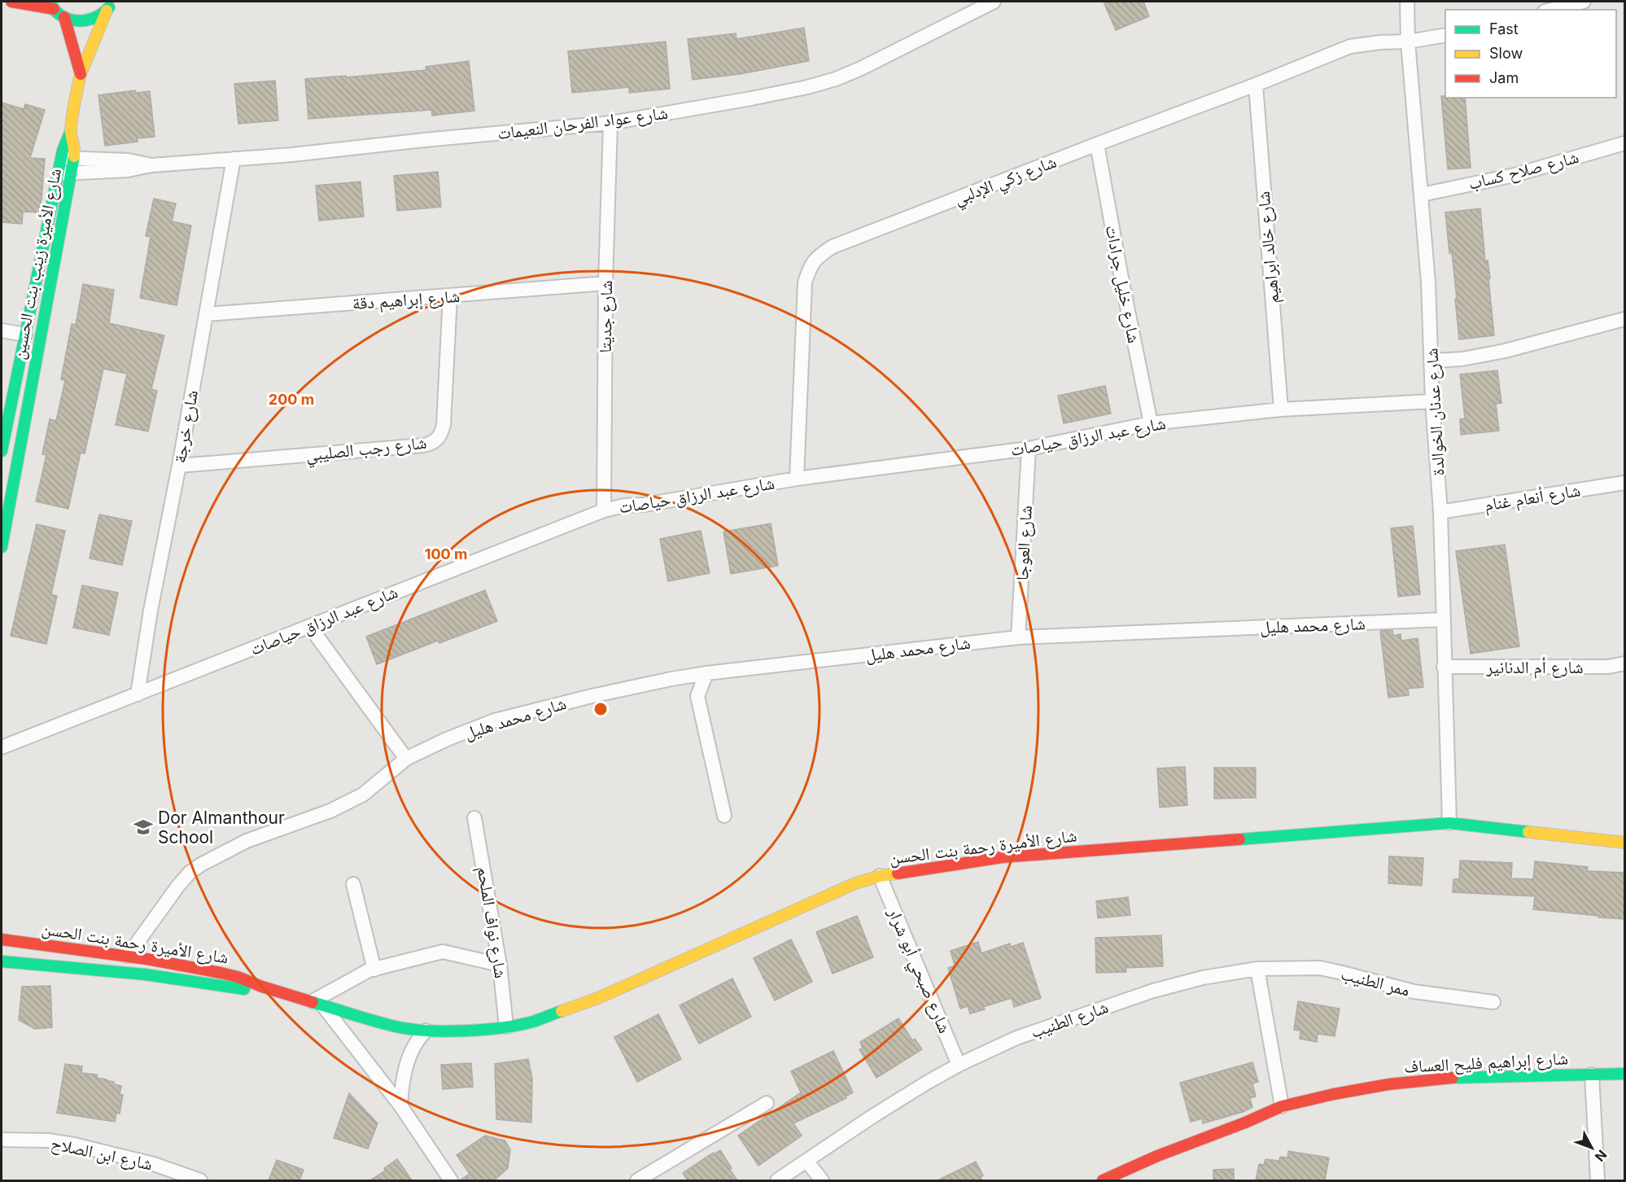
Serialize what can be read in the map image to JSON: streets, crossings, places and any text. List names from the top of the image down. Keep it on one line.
{"streets":{"street":["شارع عواد الفرحان النعيمات","شارع صلاح كساب","شارع زكي الإدلبي","شارع خالد ابراهيم","شارع الأميرة زينب بنت الحسين","شارع خليل جرادات","شارع إبراهيم دقة","شارع جديتا","شارع عدنان الخوالدة","شارع خرجة","شارع عبد الرزاق حياصات","شارع رجب الصليبي","شارع أنعام غنام","شارع العوجا","شارع محمد هليل","شارع أم الدنانير","شارع الأميرة رحمة بنت الحسن","شارع نواف الملحم","شارع صبحي أبو شرار","ممر الطنيب","شارع الطنيب","شارع إبراهيم فليح العساف","شارع ابن الصلاح"]},"crossings":[["شارع عواد الفرحان النعيمات","شارع الأميرة زينب بنت الحسين"],["شارع عواد الفرحان النعيمات","شارع جديتا"],["شارع عواد الفرحان النعيمات","شارع خرجة"],["شارع صلاح كساب","شارع عدنان الخوالدة"],["شارع زكي الإدلبي","شارع خالد ابراهيم"],["شارع زكي الإدلبي","شارع خليل جرادات"],["شارع زكي الإدلبي","شارع عدنان الخوالدة"],["شارع زكي الإدلبي","شارع عبد الرزاق حياصات"],["شارع خالد ابراهيم","شارع عبد الرزاق حياصات"],["شارع خليل جرادات","شارع عبد الرزاق حياصات"],["شارع إبراهيم دقة","شارع جديتا"],["شارع إبراهيم دقة","شارع خرجة"],["شارع إبراهيم دقة","شارع رجب الصليبي"],["شارع جديتا","شارع عبد الرزاق حياصات"],["شارع عدنان الخوالدة","شارع عبد الرزاق حياصات"],["شارع عدنان الخوالدة","شارع أنعام غنام"],["شارع عدنان الخوالدة","شارع محمد هليل"],["شارع عدنان الخوالدة","شارع أم الدنانير"],["شارع عدنان الخوالدة","شارع الأميرة رحمة بنت الحسن"],["شارع خرجة","شارع عبد الرزاق حياصات"],["شارع خرجة","شارع رجب الصليبي"],["شارع عبد الرزاق حياصات","شارع العوجا"],["شارع العوجا","شارع محمد هليل"],["شارع محمد هليل","شارع الأميرة رحمة بنت الحسن"],["شارع الأميرة رحمة بنت الحسن","شارع نواف الملحم"],["شارع الأميرة رحمة بنت الحسن","شارع صبحي أبو شرار"],["شارع صبحي أبو شرار","شارع الطنيب"],["ممر الطنيب","شارع الطنيب"]],"places":{"school or university":["Dor Almanthour School"]},"legend":["Fast","Slow","Jam"],"north":"bottom right","rings":["200 m","100 m"]}
